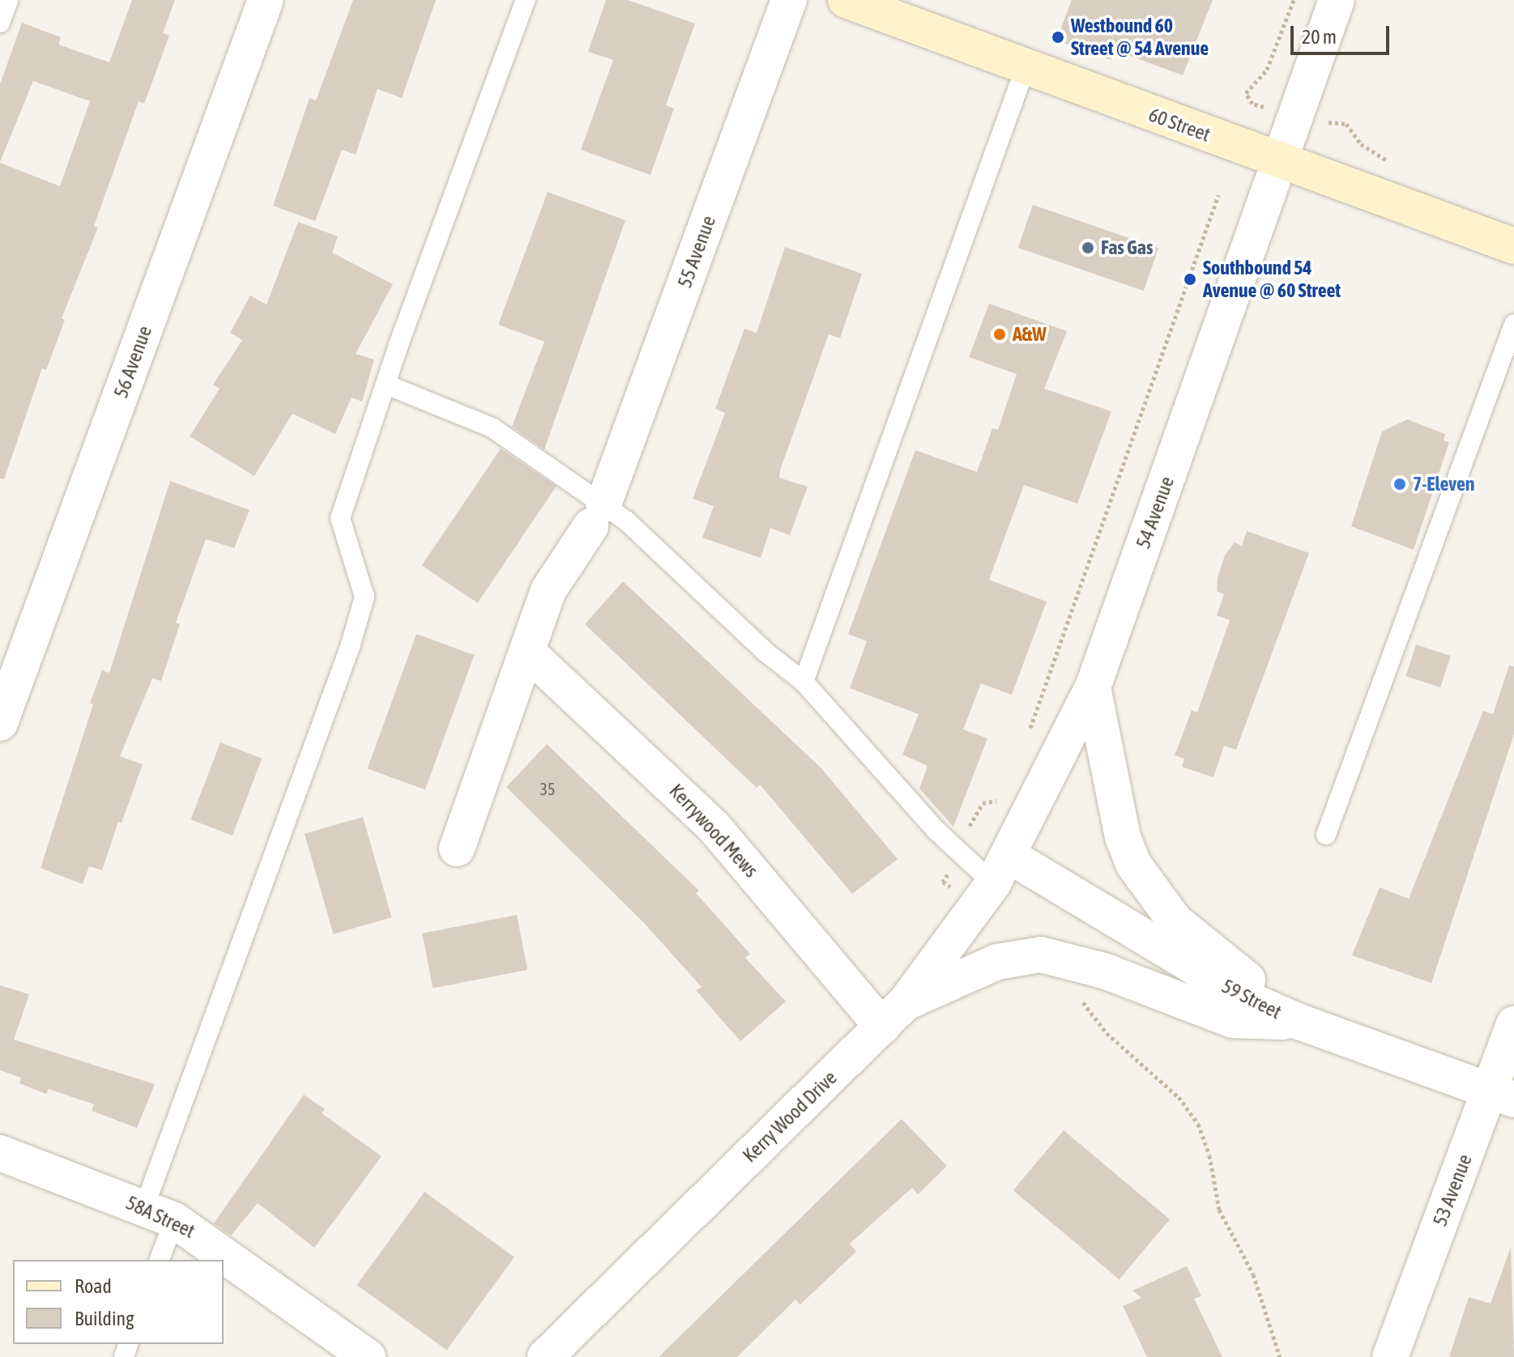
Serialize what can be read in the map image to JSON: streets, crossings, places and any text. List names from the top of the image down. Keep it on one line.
{"streets":{"main road":["60 Street"],"street":["55 Avenue","56 Avenue","54 Avenue","Kerrywood Mews","59 Street","Kerry Wood Drive","53 Avenue","58A Street"]},"crossings":[["60 Street","54 Avenue"],["54 Avenue","59 Street"],["54 Avenue","Kerry Wood Drive"],["Kerrywood Mews","Kerry Wood Drive"],["59 Street","Kerry Wood Drive"],["59 Street","53 Avenue"]],"places":["Westbound 60 Street @ 54 Avenue","Fas Gas","Southbound 54 Avenue @ 60 Street","A&W","7-Eleven"],"house_numbers":["35"],"legend":["Road","Building"],"scale_bar":"20 m"}
